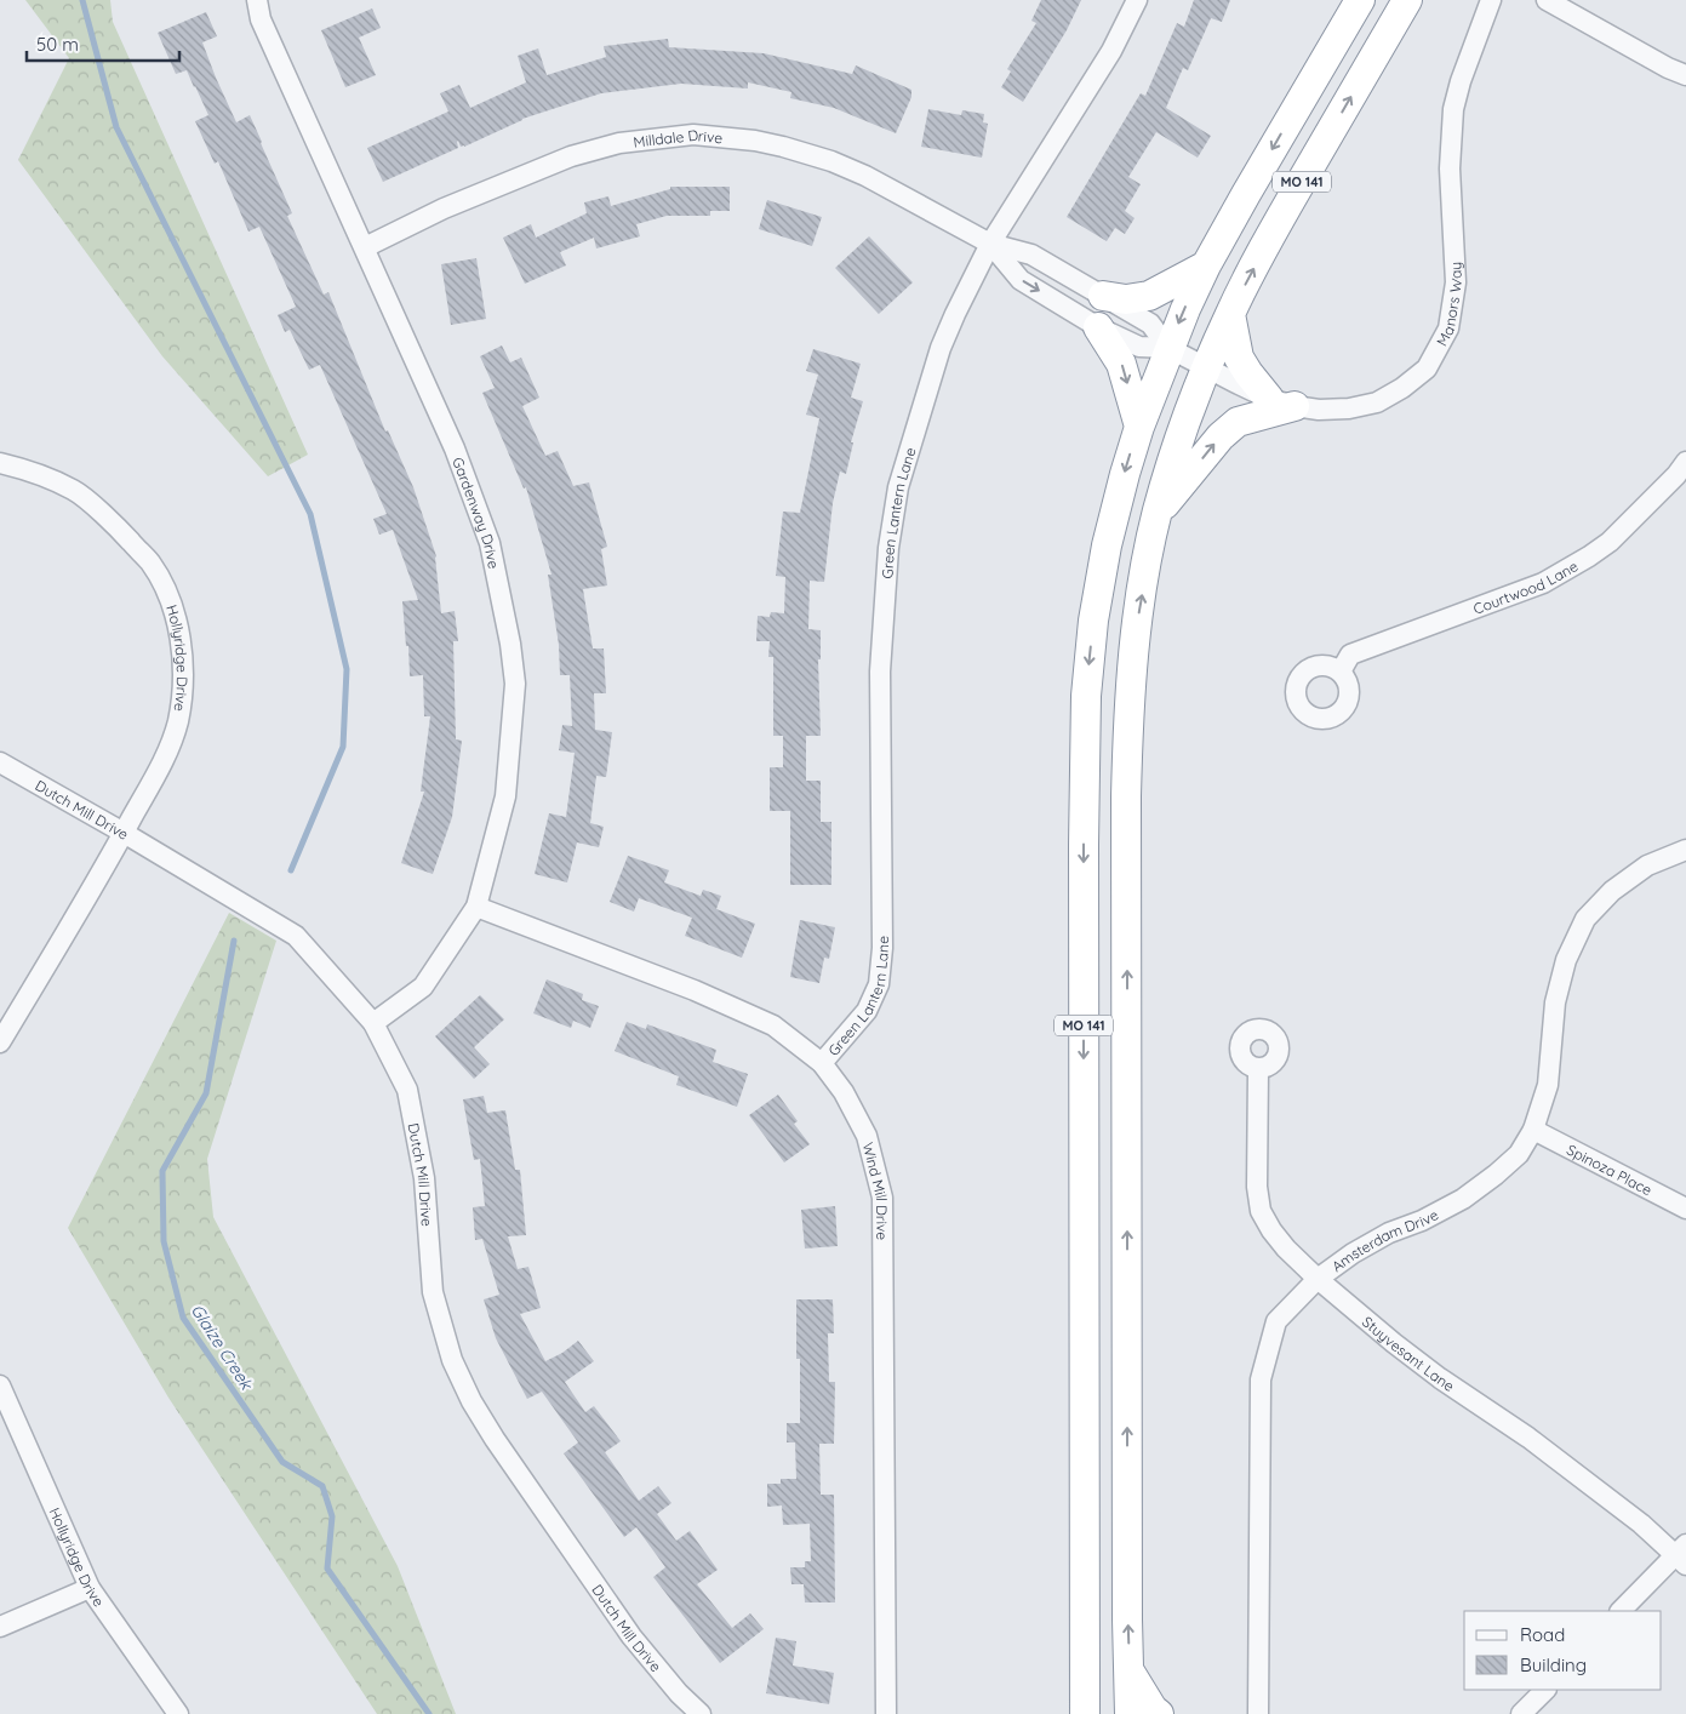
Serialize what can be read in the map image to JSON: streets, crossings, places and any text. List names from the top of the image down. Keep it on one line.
{"streets":{"highway":["MO 141"],"street":["Milldale Drive","Manors Way","Green Lantern Lane","Gardenway Drive","Courtwood Lane","Hollyridge Drive","Dutch Mill Drive","Spinoza Place","Wind Mill Drive","Amsterdam Drive","Stuyvesant Lane"]},"crossings":[["Milldale Drive","MO 141"],["Milldale Drive","Manors Way"],["Milldale Drive","Green Lantern Lane"],["Milldale Drive","Gardenway Drive"],["MO 141","Manors Way"],["Green Lantern Lane","Wind Mill Drive"],["Gardenway Drive","Dutch Mill Drive"],["Gardenway Drive","Wind Mill Drive"],["Hollyridge Drive","Dutch Mill Drive"],["Spinoza Place","Amsterdam Drive"],["Amsterdam Drive","Stuyvesant Lane"]],"water":["Glaize Creek"],"legend":["Road","Building"],"scale_bar":"50 m"}
